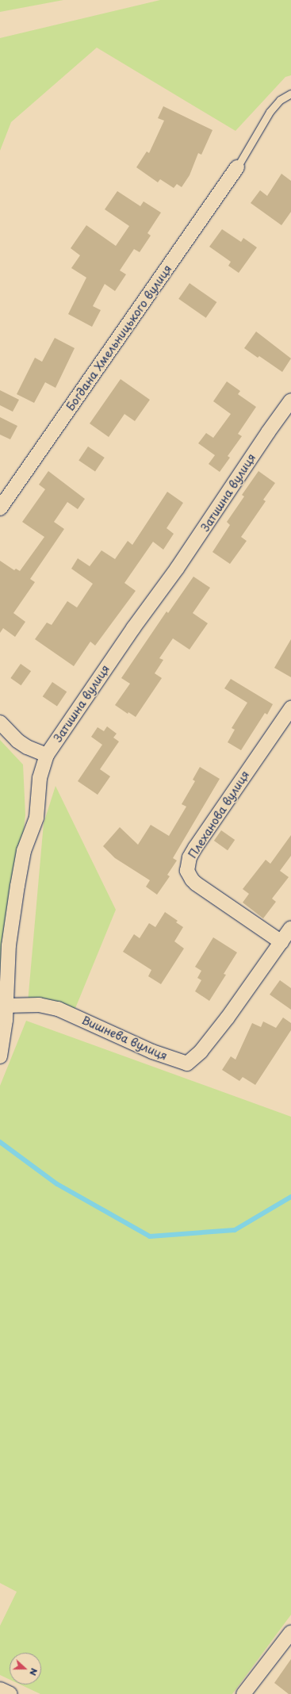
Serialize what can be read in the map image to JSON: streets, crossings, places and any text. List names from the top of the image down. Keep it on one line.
{"streets":{"street":["Богдана Хмельницького вулиця","Затишна вулиця","Плеханова вулиця","Вишнева вулиця"]},"crossings":[["Затишна вулиця","Вишнева вулиця"],["Плеханова вулиця","Вишнева вулиця"]],"north":"right"}
